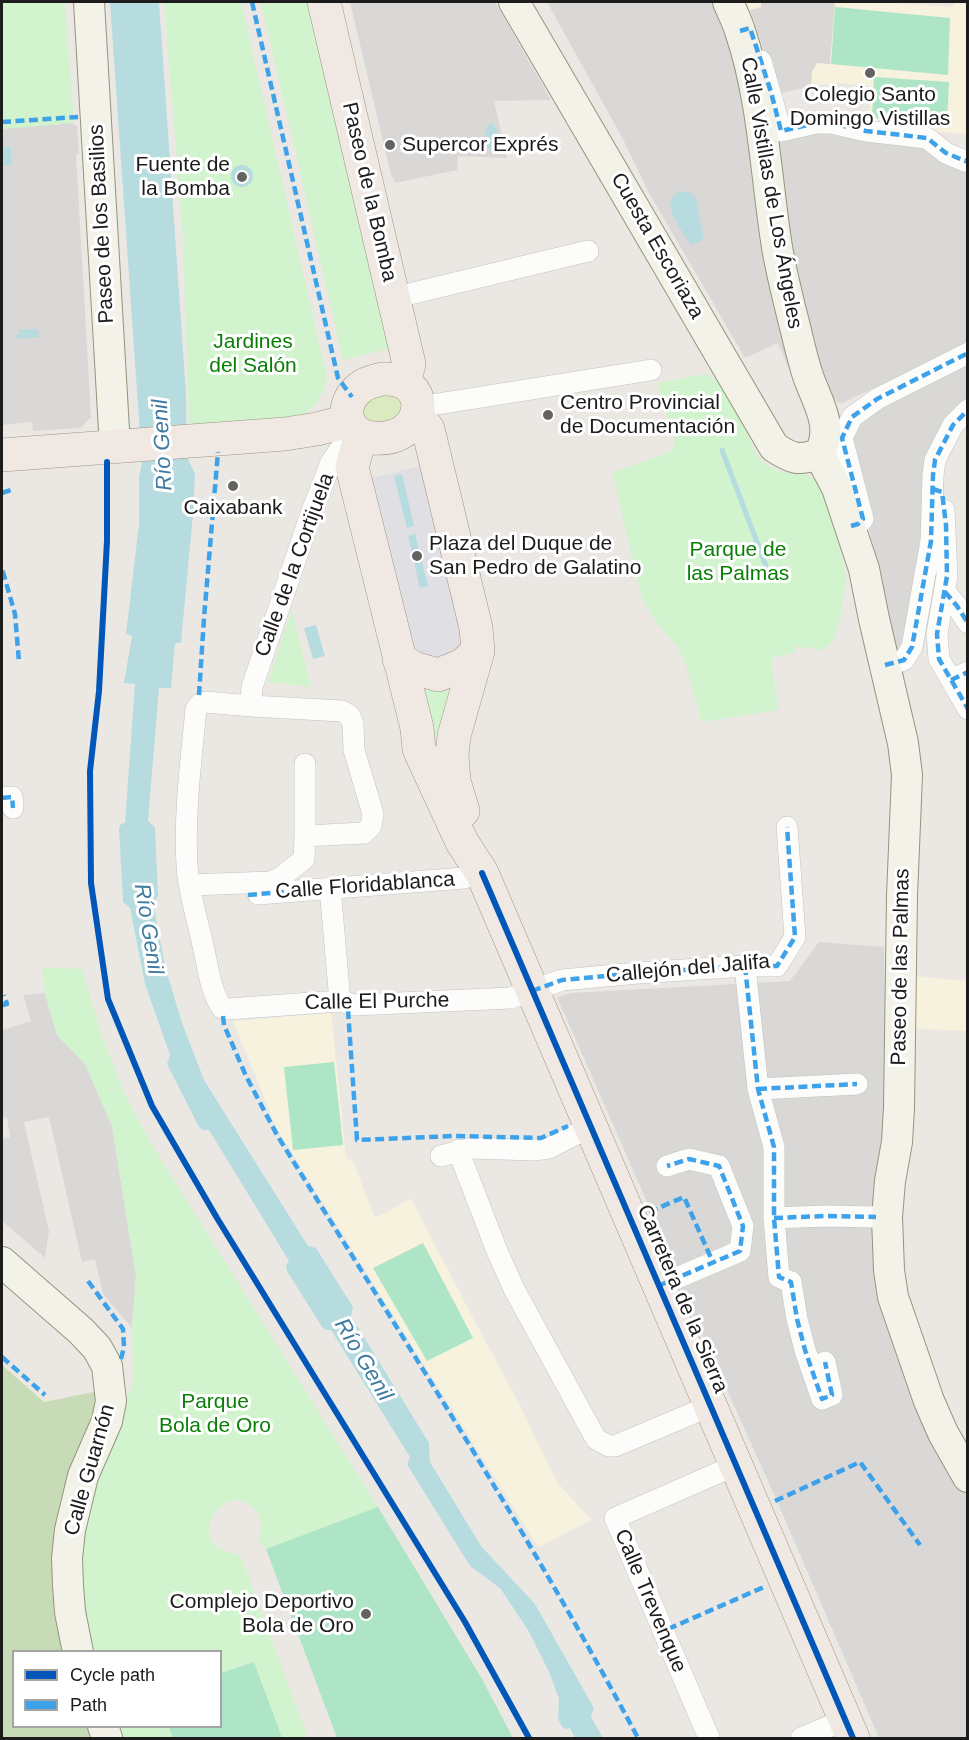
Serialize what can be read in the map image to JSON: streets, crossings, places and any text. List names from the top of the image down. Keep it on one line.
{"streets":{"main road":["Paseo de la Bomba","Carretera de la Sierra"],"street":["Calle Vistillas de Los Ángeles","Paseo de los Basilios","Cuesta Escoriaza","Calle de la Cortijuela","Calle Floridablanca","Paseo de las Palmas","Callejón del Jalifa","Calle El Purche","Calle Guarnón","Calle Trevenque"]},"crossings":[["Paseo de la Bomba","Calle de la Cortijuela"],["Calle Vistillas de Los Ángeles","Cuesta Escoriaza"],["Calle Vistillas de Los Ángeles","Paseo de las Palmas"],["Cuesta Escoriaza","Paseo de las Palmas"],["Calle Floridablanca","Carretera de la Sierra"],["Callejón del Jalifa","Calle El Purche"],["Callejón del Jalifa","Carretera de la Sierra"],["Calle El Purche","Carretera de la Sierra"],["Carretera de la Sierra","Calle Trevenque"]],"water":["Río Genil"],"parks":["Jardines del Salón","Parque de las Palmas","Parque Bola de Oro"],"places":["Colegio Santo Domingo Vistillas","Supercor Exprés","Fuente de la Bomba","Centro Provincial de Documentación","Caixabank","Plaza del Duque de San Pedro de Galatino","Complejo Deportivo Bola de Oro"],"legend":["Cycle path","Path"]}
